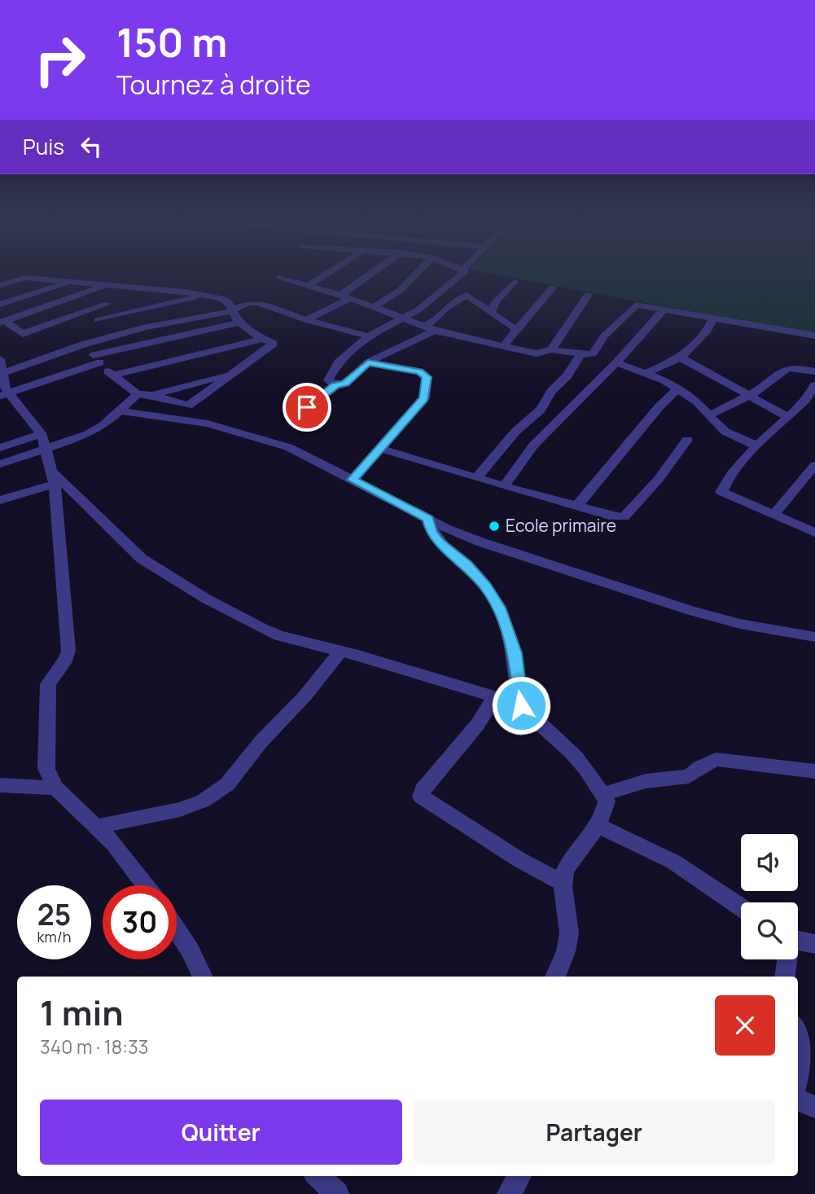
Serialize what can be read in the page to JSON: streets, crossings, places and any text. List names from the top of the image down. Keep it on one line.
{"places":["Ecole primaire"],"page":{"turn":["150 m","Tournez à droite"],"then":"Puis","speed":"25 km/h","limit":"30","heading":["1 min","340 m · 18:33"],"buttons":["Quitter","Partager"]}}
